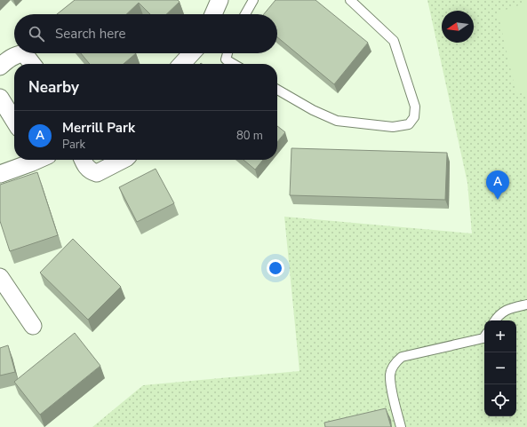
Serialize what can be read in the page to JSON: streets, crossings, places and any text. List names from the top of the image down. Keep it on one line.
{"north":"left","page":{"search":"Search here","heading":"Nearby","list":[{"mark":"A","name":"Merrill Park","note":"Park","value":"80 m"}],"pins":"A","map_buttons":["+","−"]}}
